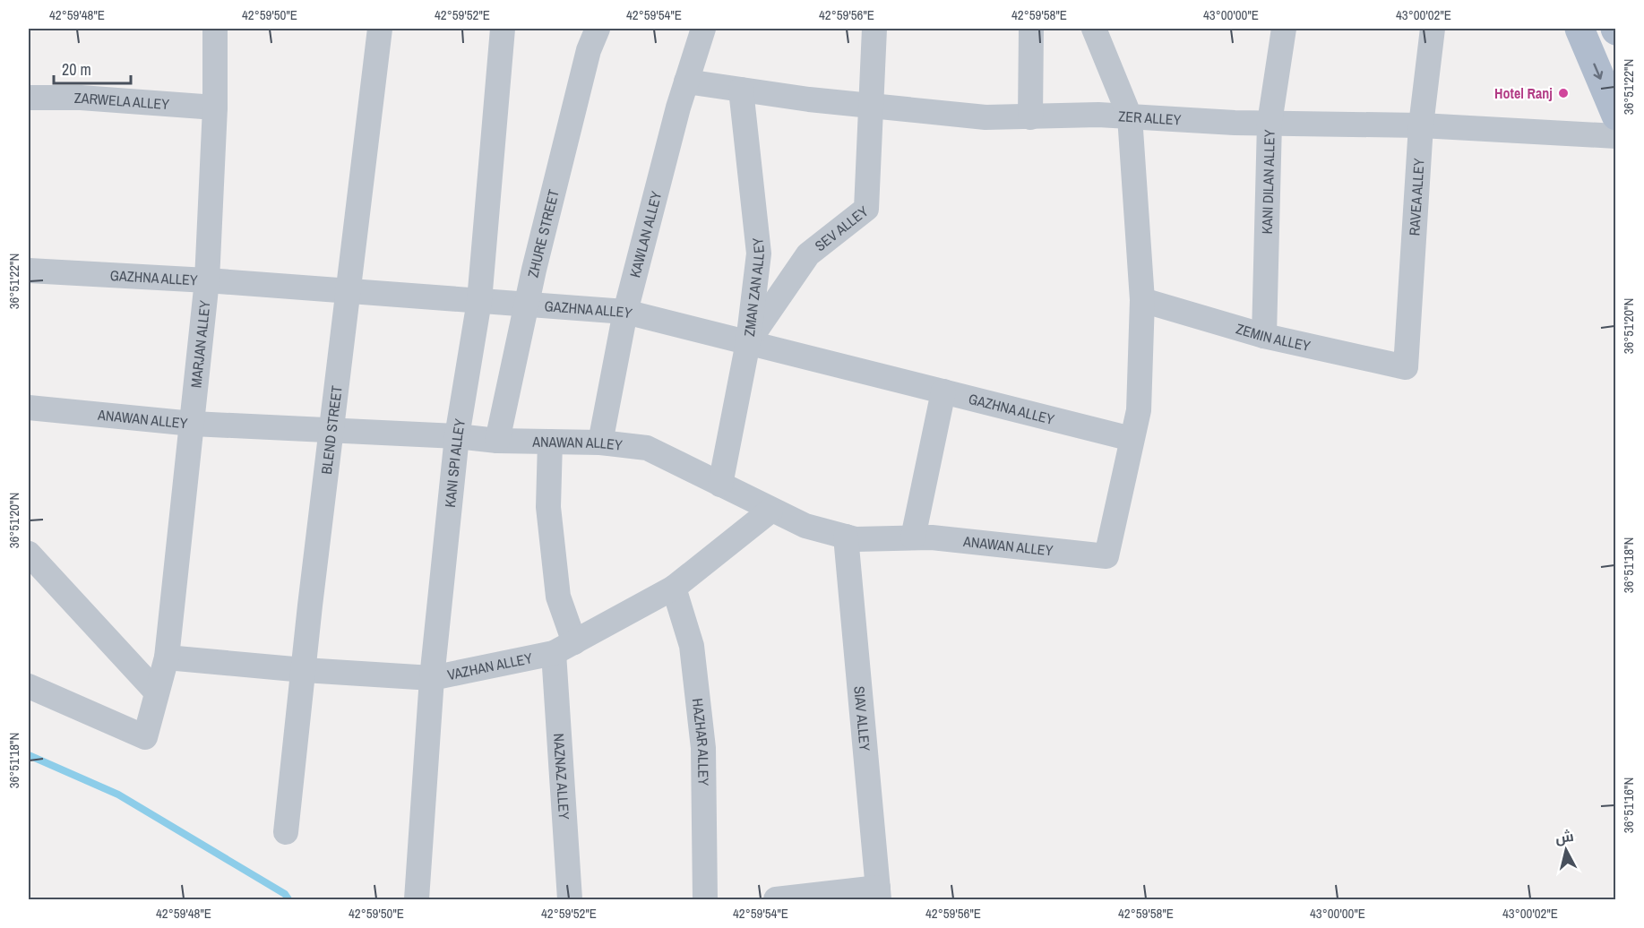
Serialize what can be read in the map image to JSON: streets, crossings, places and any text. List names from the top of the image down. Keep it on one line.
{"streets":{"street":["ZARWELA ALLEY","ZER ALLEY","KANI DILAN ALLEY","RAVEA ALLEY","SEV ALLEY","ZHURE STREET","KAWLAN ALLEY","GAZHNA ALLEY","ZMAN ZAN ALLEY","ZEMIN ALLEY","MARJAN ALLEY","ANAWAN ALLEY","BLEND STREET","KANI SPI ALLEY","VAZHAN ALLEY","SIAV ALLEY","HAZHAR ALLEY","NAZNAZ ALLEY"]},"crossings":[["ZARWELA ALLEY","MARJAN ALLEY"],["ZER ALLEY","KANI DILAN ALLEY"],["ZER ALLEY","RAVEA ALLEY"],["ZER ALLEY","SEV ALLEY"],["ZER ALLEY","KAWLAN ALLEY"],["ZER ALLEY","ZMAN ZAN ALLEY"],["KANI DILAN ALLEY","ZEMIN ALLEY"],["RAVEA ALLEY","ZEMIN ALLEY"],["SEV ALLEY","GAZHNA ALLEY"],["SEV ALLEY","ZMAN ZAN ALLEY"],["ZHURE STREET","GAZHNA ALLEY"],["ZHURE STREET","ANAWAN ALLEY"],["KAWLAN ALLEY","GAZHNA ALLEY"],["KAWLAN ALLEY","ANAWAN ALLEY"],["GAZHNA ALLEY","ZMAN ZAN ALLEY"],["GAZHNA ALLEY","MARJAN ALLEY"],["GAZHNA ALLEY","ANAWAN ALLEY"],["GAZHNA ALLEY","BLEND STREET"],["GAZHNA ALLEY","KANI SPI ALLEY"],["ZMAN ZAN ALLEY","ANAWAN ALLEY"],["MARJAN ALLEY","ANAWAN ALLEY"],["MARJAN ALLEY","VAZHAN ALLEY"],["ANAWAN ALLEY","BLEND STREET"],["ANAWAN ALLEY","KANI SPI ALLEY"],["ANAWAN ALLEY","VAZHAN ALLEY"],["ANAWAN ALLEY","SIAV ALLEY"],["ANAWAN ALLEY","NAZNAZ ALLEY"],["BLEND STREET","VAZHAN ALLEY"],["KANI SPI ALLEY","VAZHAN ALLEY"],["VAZHAN ALLEY","HAZHAR ALLEY"],["VAZHAN ALLEY","NAZNAZ ALLEY"]],"places":["Hotel Ranj"],"scale_bar":"20 m","north":"top","coordinates":["42°59'48\"E","42°59'50\"E","42°59'52\"E","42°59'54\"E","42°59'56\"E","42°59'58\"E","43°00'00\"E","43°00'02\"E","36°51'22\"N","36°51'20\"N","36°51'18\"N","36°51'16\"N"]}
